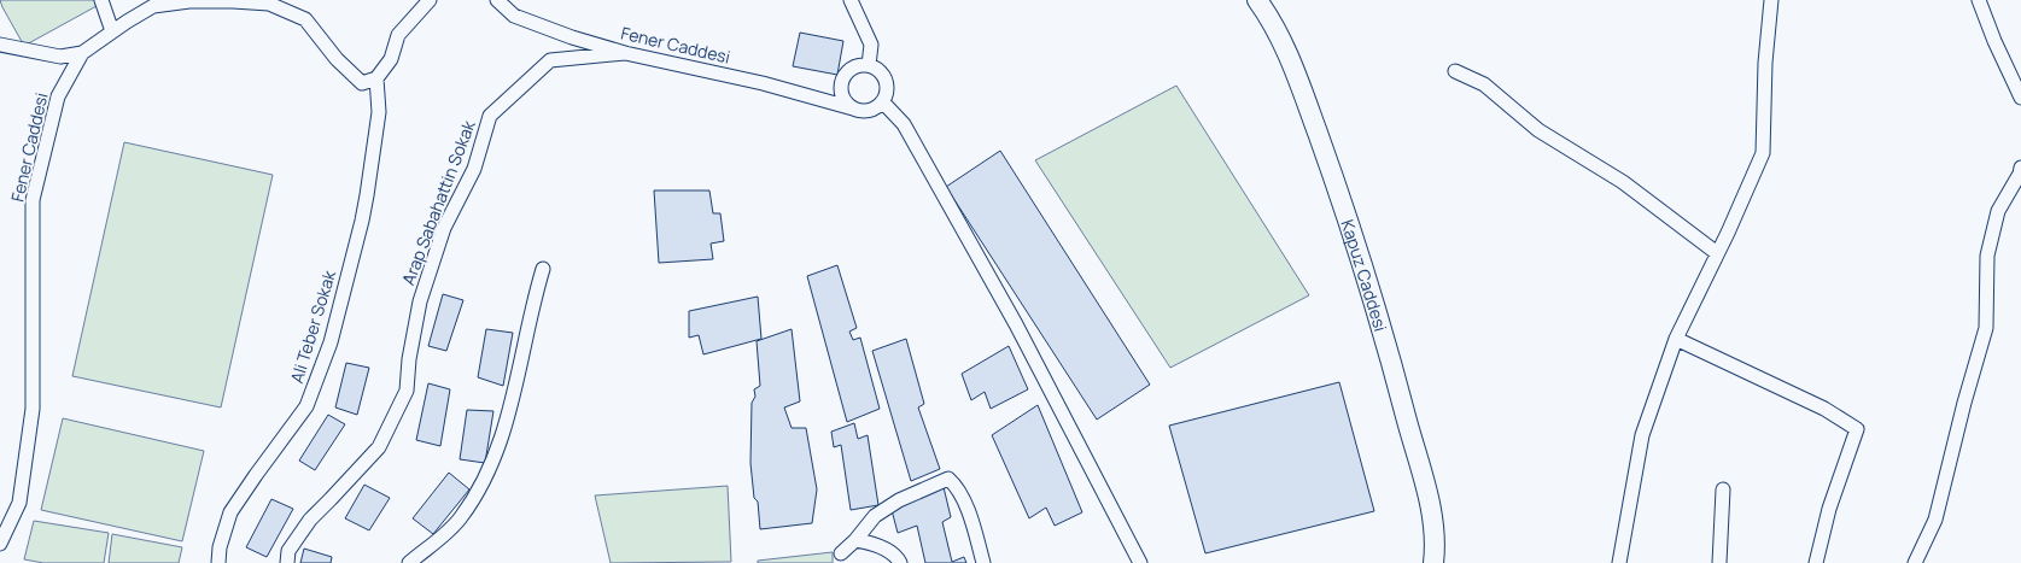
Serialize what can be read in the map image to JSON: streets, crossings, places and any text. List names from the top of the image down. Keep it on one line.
{"streets":{"main road":["Kapuz Caddesi"],"street":["Fener Caddesi","Arap Sabahattin Sokak","Ali Teber Sokak"]},"crossings":[["Fener Caddesi","Arap Sabahattin Sokak"],["Fener Caddesi","Ali Teber Sokak"]]}
